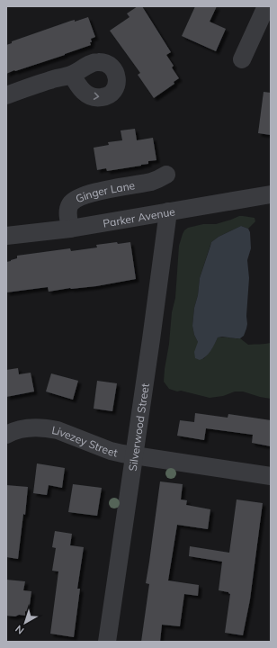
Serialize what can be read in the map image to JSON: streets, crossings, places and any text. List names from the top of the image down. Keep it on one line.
{"streets":{"street":["Ginger Lane","Parker Avenue","Silverwood Street","Livezey Street"]},"crossings":[["Ginger Lane","Parker Avenue"],["Parker Avenue","Silverwood Street"],["Silverwood Street","Livezey Street"]],"north":"bottom left"}
